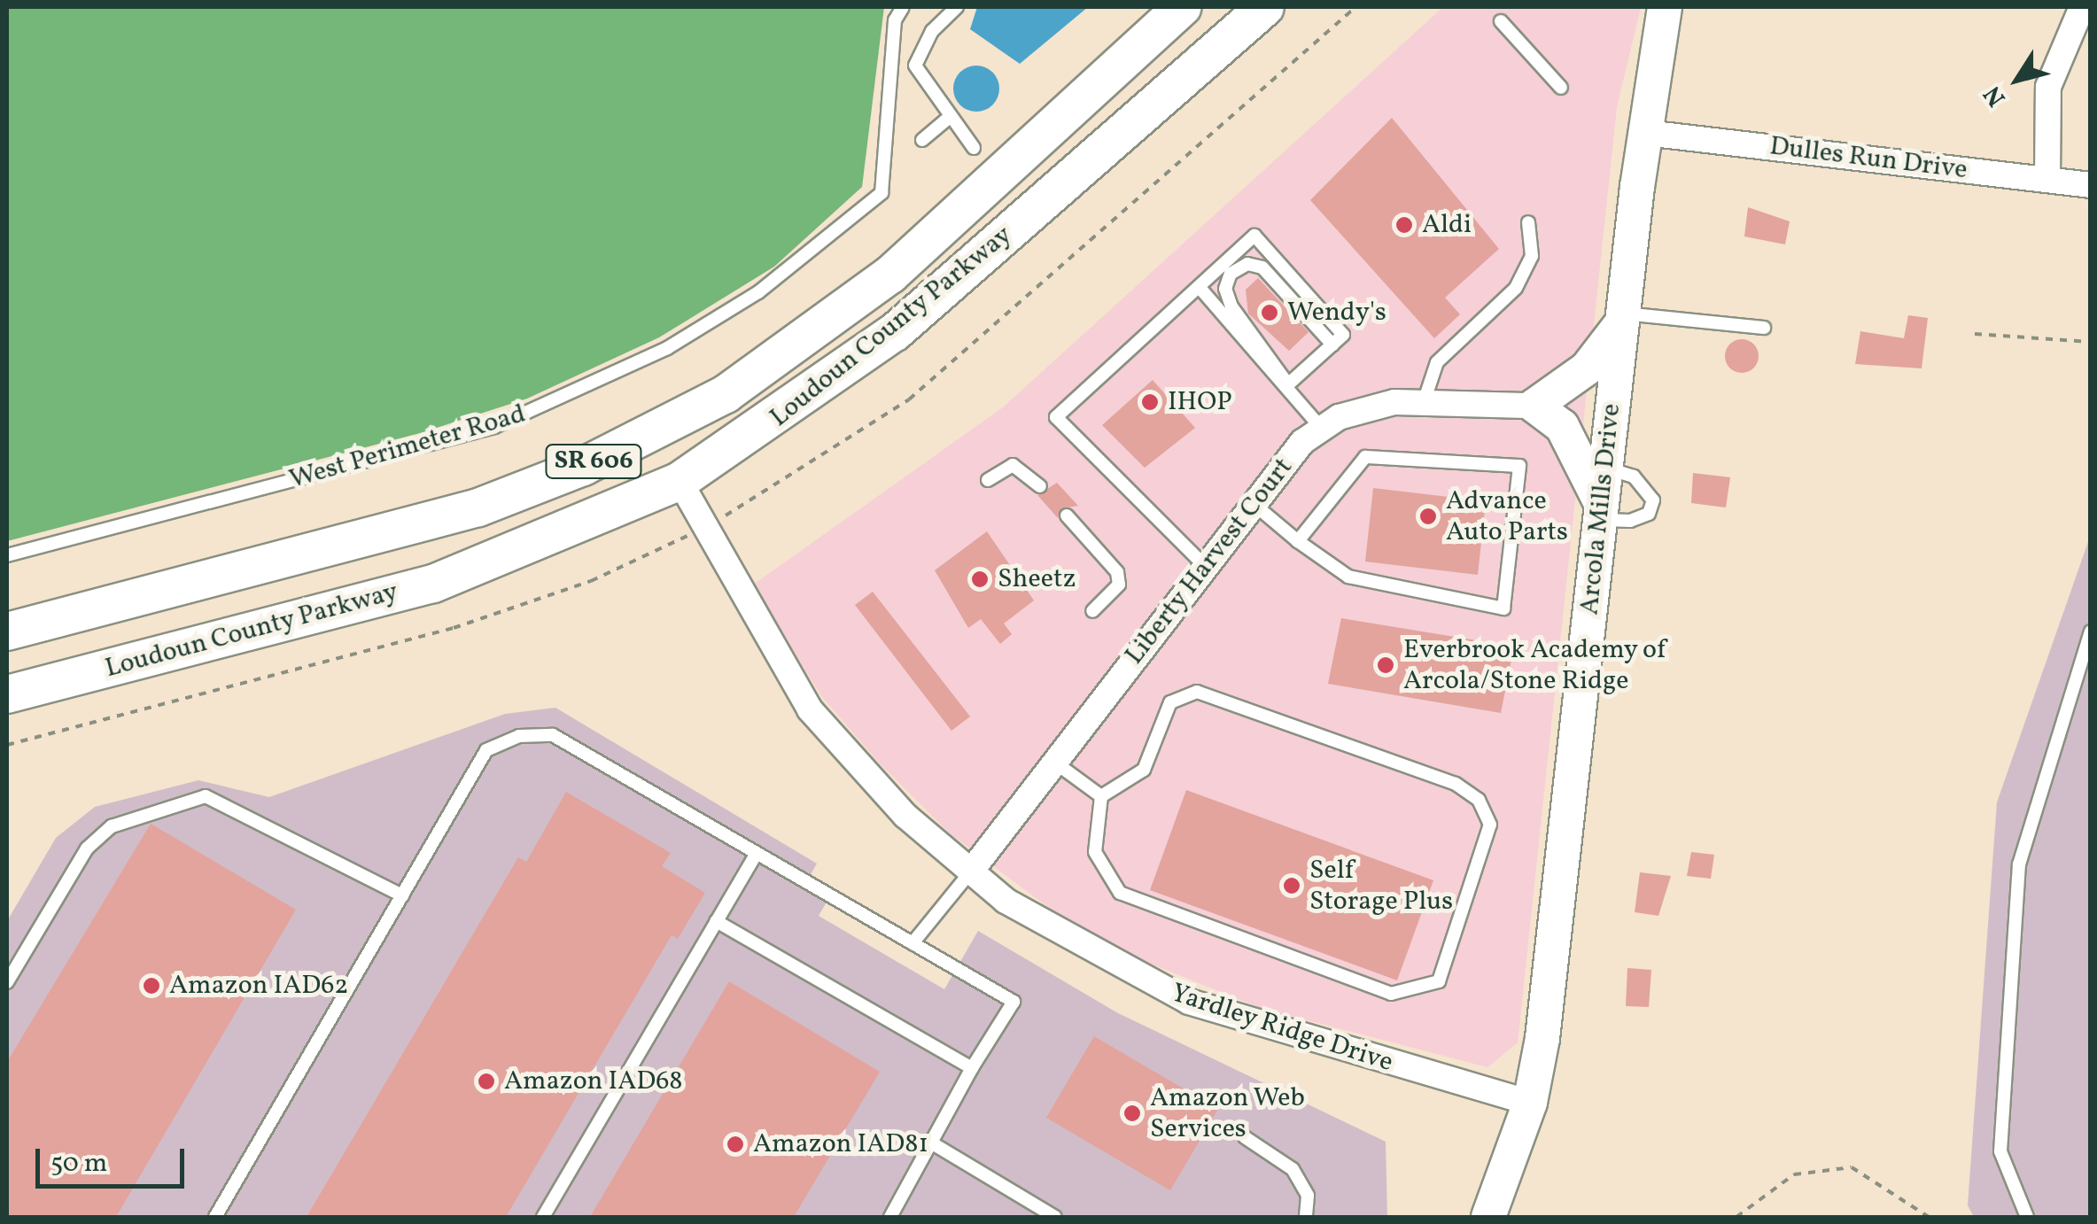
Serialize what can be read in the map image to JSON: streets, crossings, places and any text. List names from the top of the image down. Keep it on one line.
{"streets":{"main road":["Loudoun County Parkway","SR 606"],"street":["Dulles Run Drive","Arcola Mills Drive","Liberty Harvest Court","Yardley Ridge Drive"],"lane":["West Perimeter Road"]},"crossings":[["Dulles Run Drive","Arcola Mills Drive"],["Loudoun County Parkway","Yardley Ridge Drive"],["Arcola Mills Drive","Yardley Ridge Drive"],["Liberty Harvest Court","Yardley Ridge Drive"]],"places":["Aldi","Wendy's","IHOP","Advance Auto Parts","Sheetz","Everbrook Academy of Arcola/Stone Ridge","Self Storage Plus","Amazon IAD62","Amazon IAD68","Amazon Web Services","Amazon IAD81"],"scale_bar":"50 m","north":"bottom left"}
